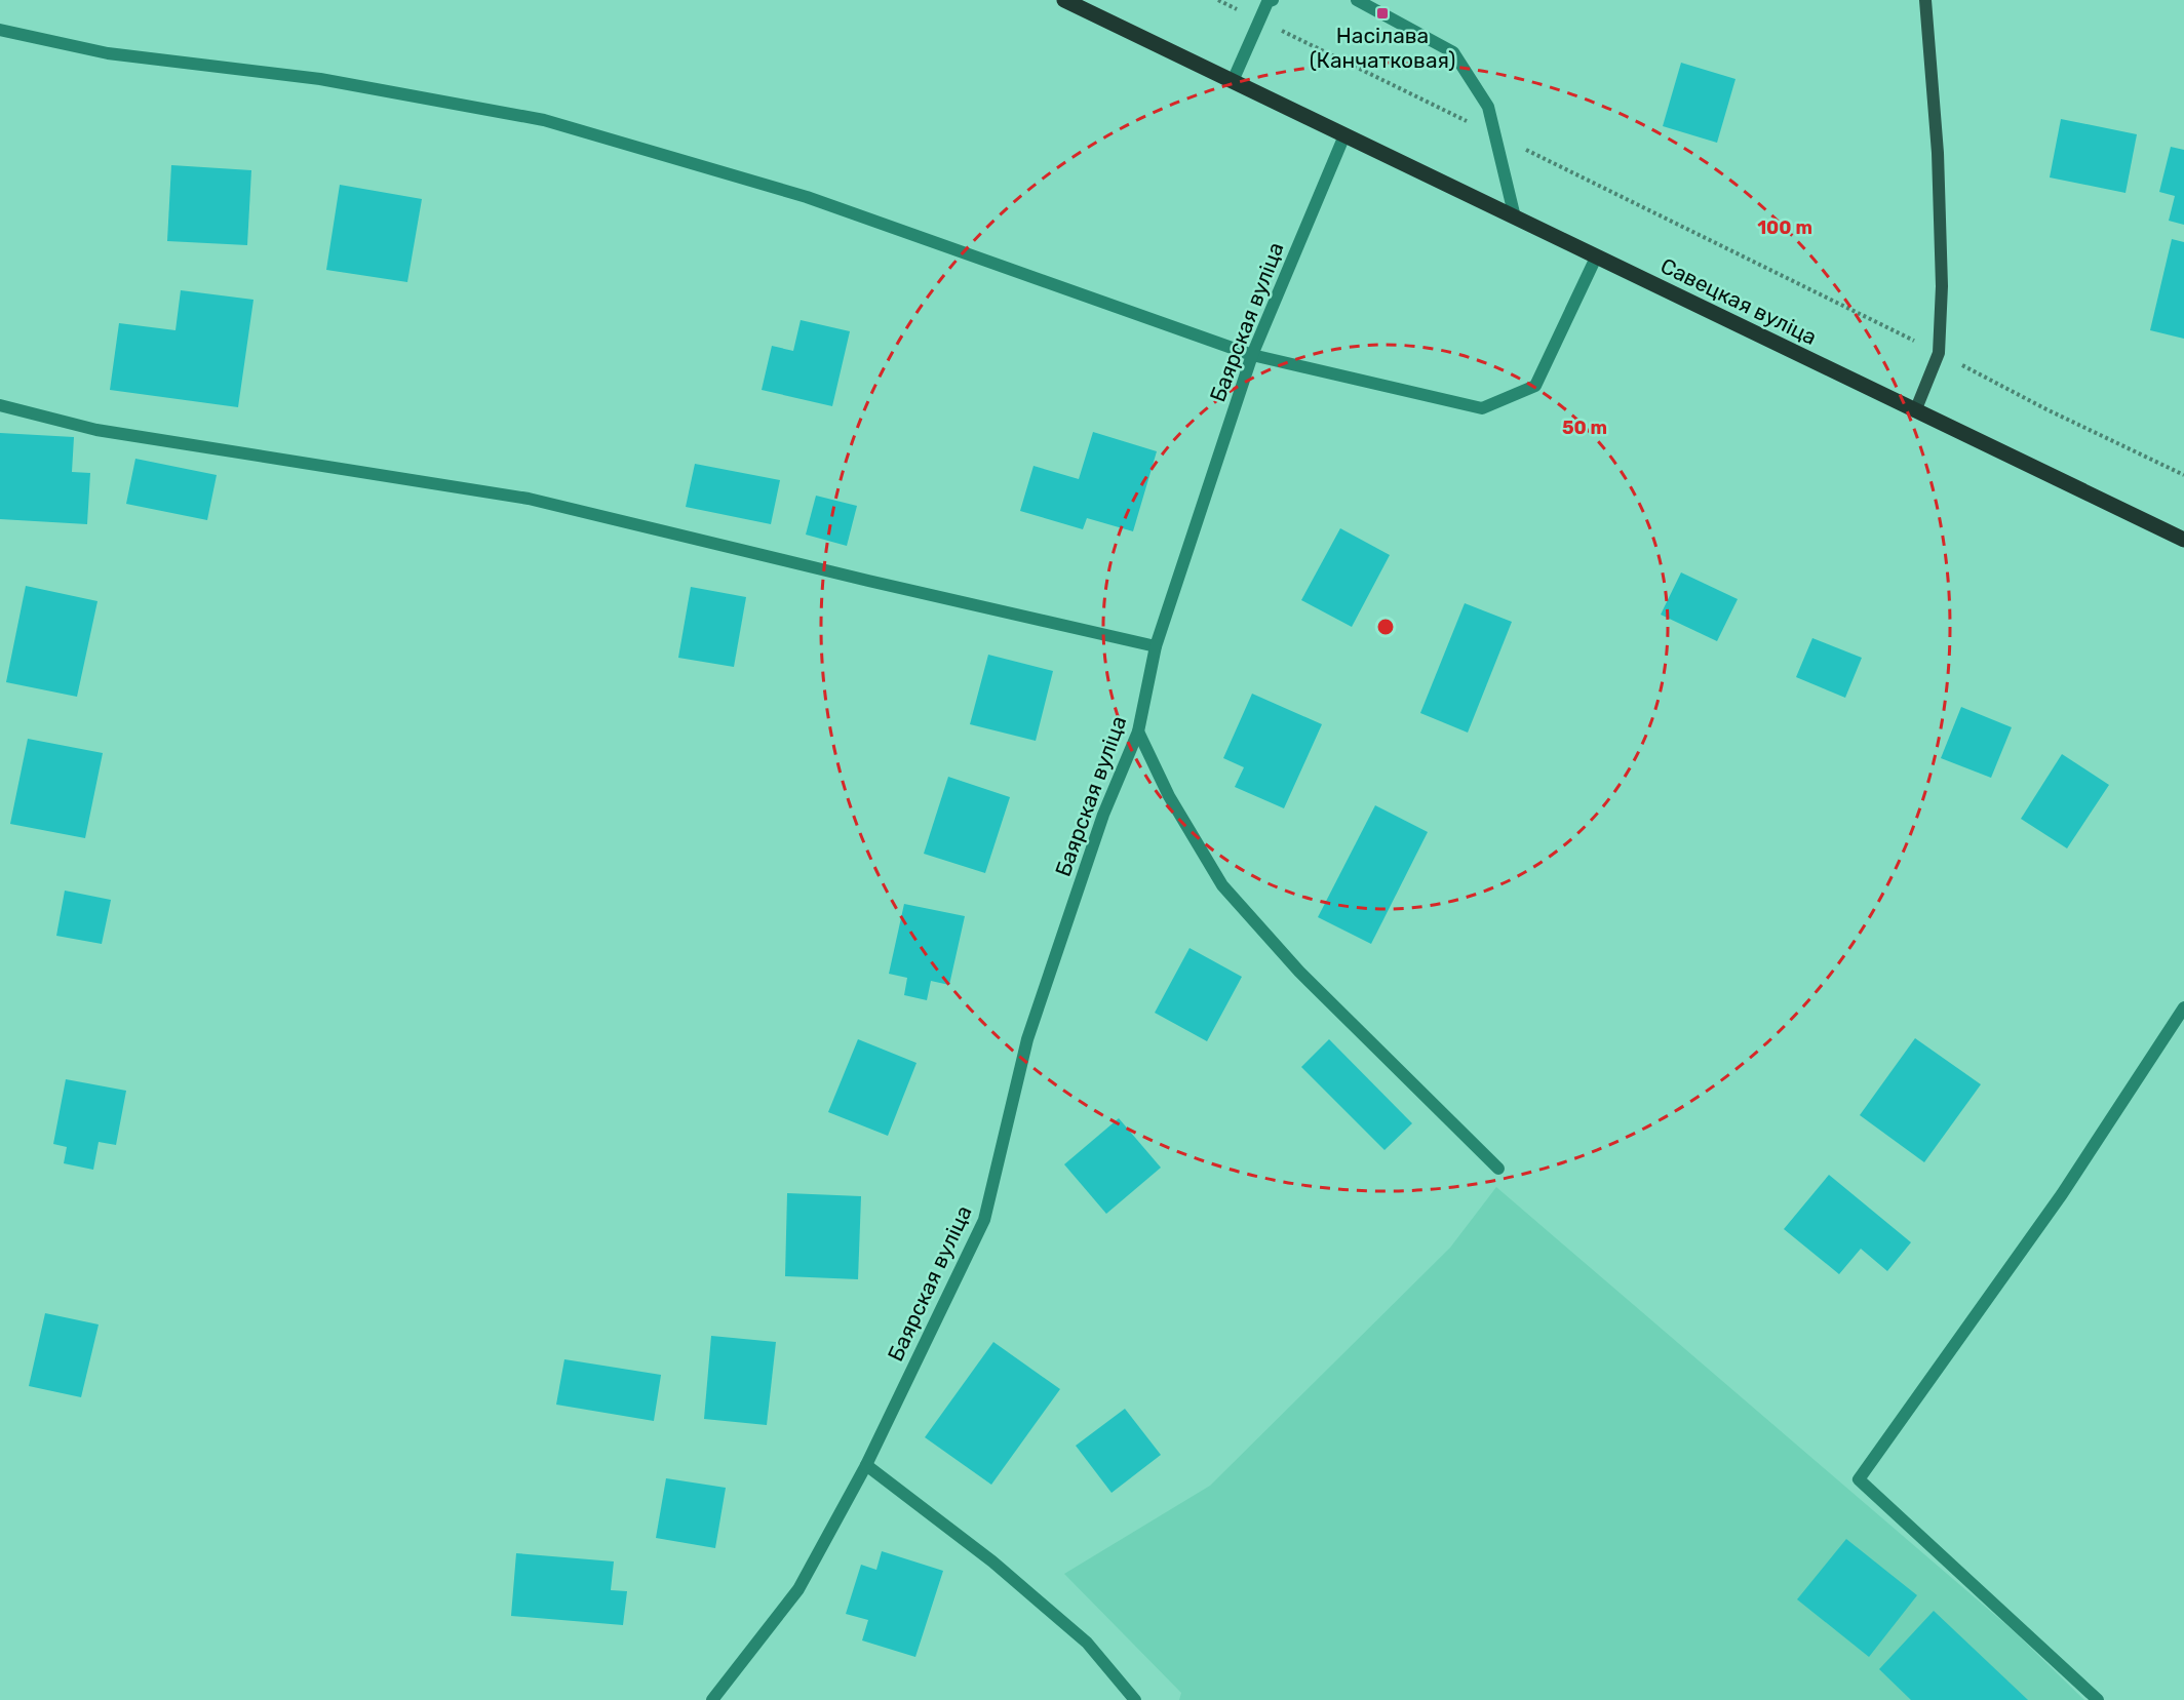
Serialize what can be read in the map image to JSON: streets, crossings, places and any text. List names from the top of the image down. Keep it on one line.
{"streets":{"main road":["Савецкая вуліца"],"street":["Баярская вуліца"]},"crossings":[["Савецкая вуліца","Баярская вуліца"]],"places":{"transit":["Насілава (Канчатковая)"]},"rings":["100 m","50 m"]}
